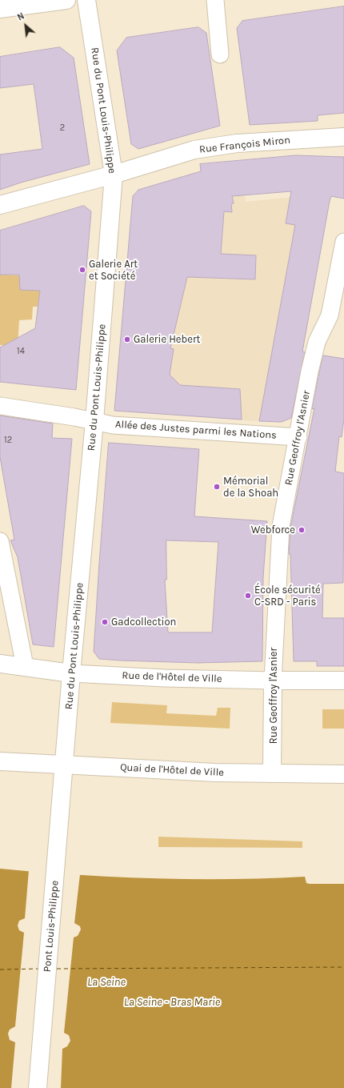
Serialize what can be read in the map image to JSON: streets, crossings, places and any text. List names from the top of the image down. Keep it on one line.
{"streets":{"street":["Rue du Pont Louis-Philippe","Rue François Miron","Allée des Justes parmi les Nations","Rue Geoffroy l'Asnier","Rue de l'Hôtel de Ville","Quai de l'Hôtel de Ville","Pont Louis-Philippe"]},"crossings":[["Rue du Pont Louis-Philippe","Rue François Miron"],["Rue du Pont Louis-Philippe","Allée des Justes parmi les Nations"],["Rue du Pont Louis-Philippe","Rue de l'Hôtel de Ville"],["Rue du Pont Louis-Philippe","Quai de l'Hôtel de Ville"],["Rue du Pont Louis-Philippe","Pont Louis-Philippe"],["Allée des Justes parmi les Nations","Rue Geoffroy l'Asnier"],["Rue Geoffroy l'Asnier","Rue de l'Hôtel de Ville"],["Rue Geoffroy l'Asnier","Quai de l'Hôtel de Ville"],["Quai de l'Hôtel de Ville","Pont Louis-Philippe"]],"water":["La Seine","La Seine - Bras Marie"],"places":["Galerie Art et Société","Galerie Hebert","Mémorial de la Shoah","Webforce","École sécurité C-SRD - Paris","Gadcollection"],"house_numbers":["2","14","12"],"north":"top left"}
